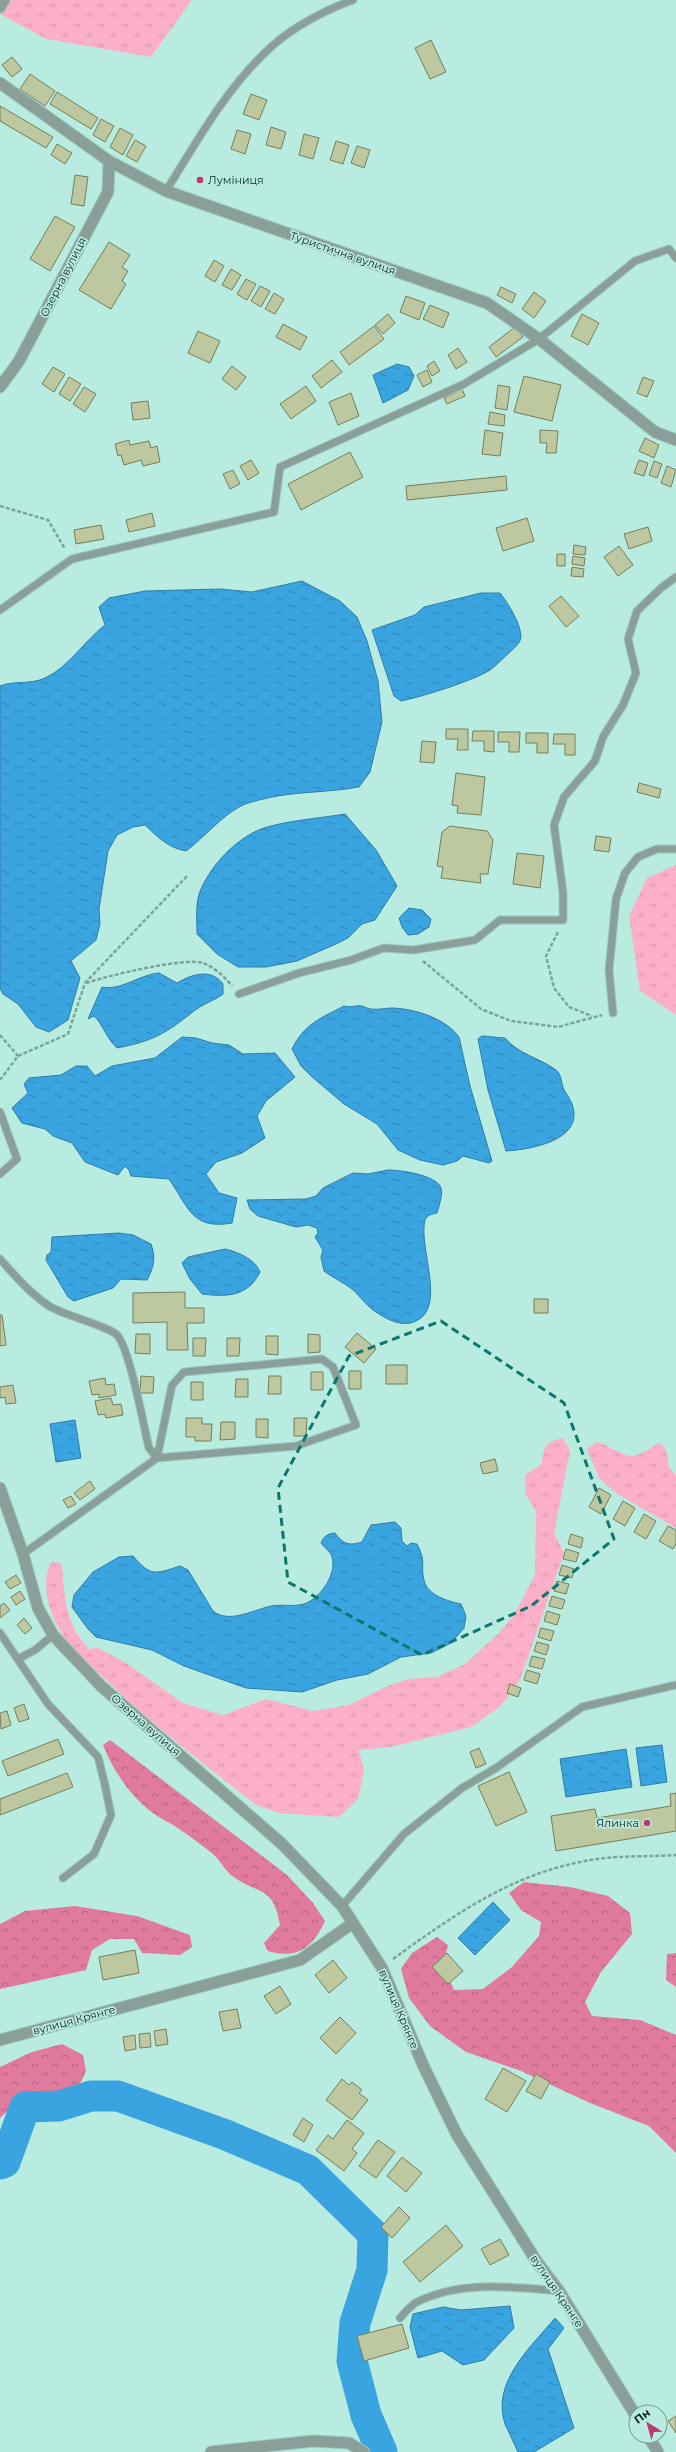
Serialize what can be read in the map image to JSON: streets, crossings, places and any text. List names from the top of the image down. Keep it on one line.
{"streets":{"street":["Туристична вулиця","Озерна вулиця","вулиця Крянге"]},"crossings":[["Туристична вулиця","Озерна вулиця"],["Озерна вулиця","вулиця Крянге"]],"places":["Луміниця","Ялинка"],"north":"top left"}
